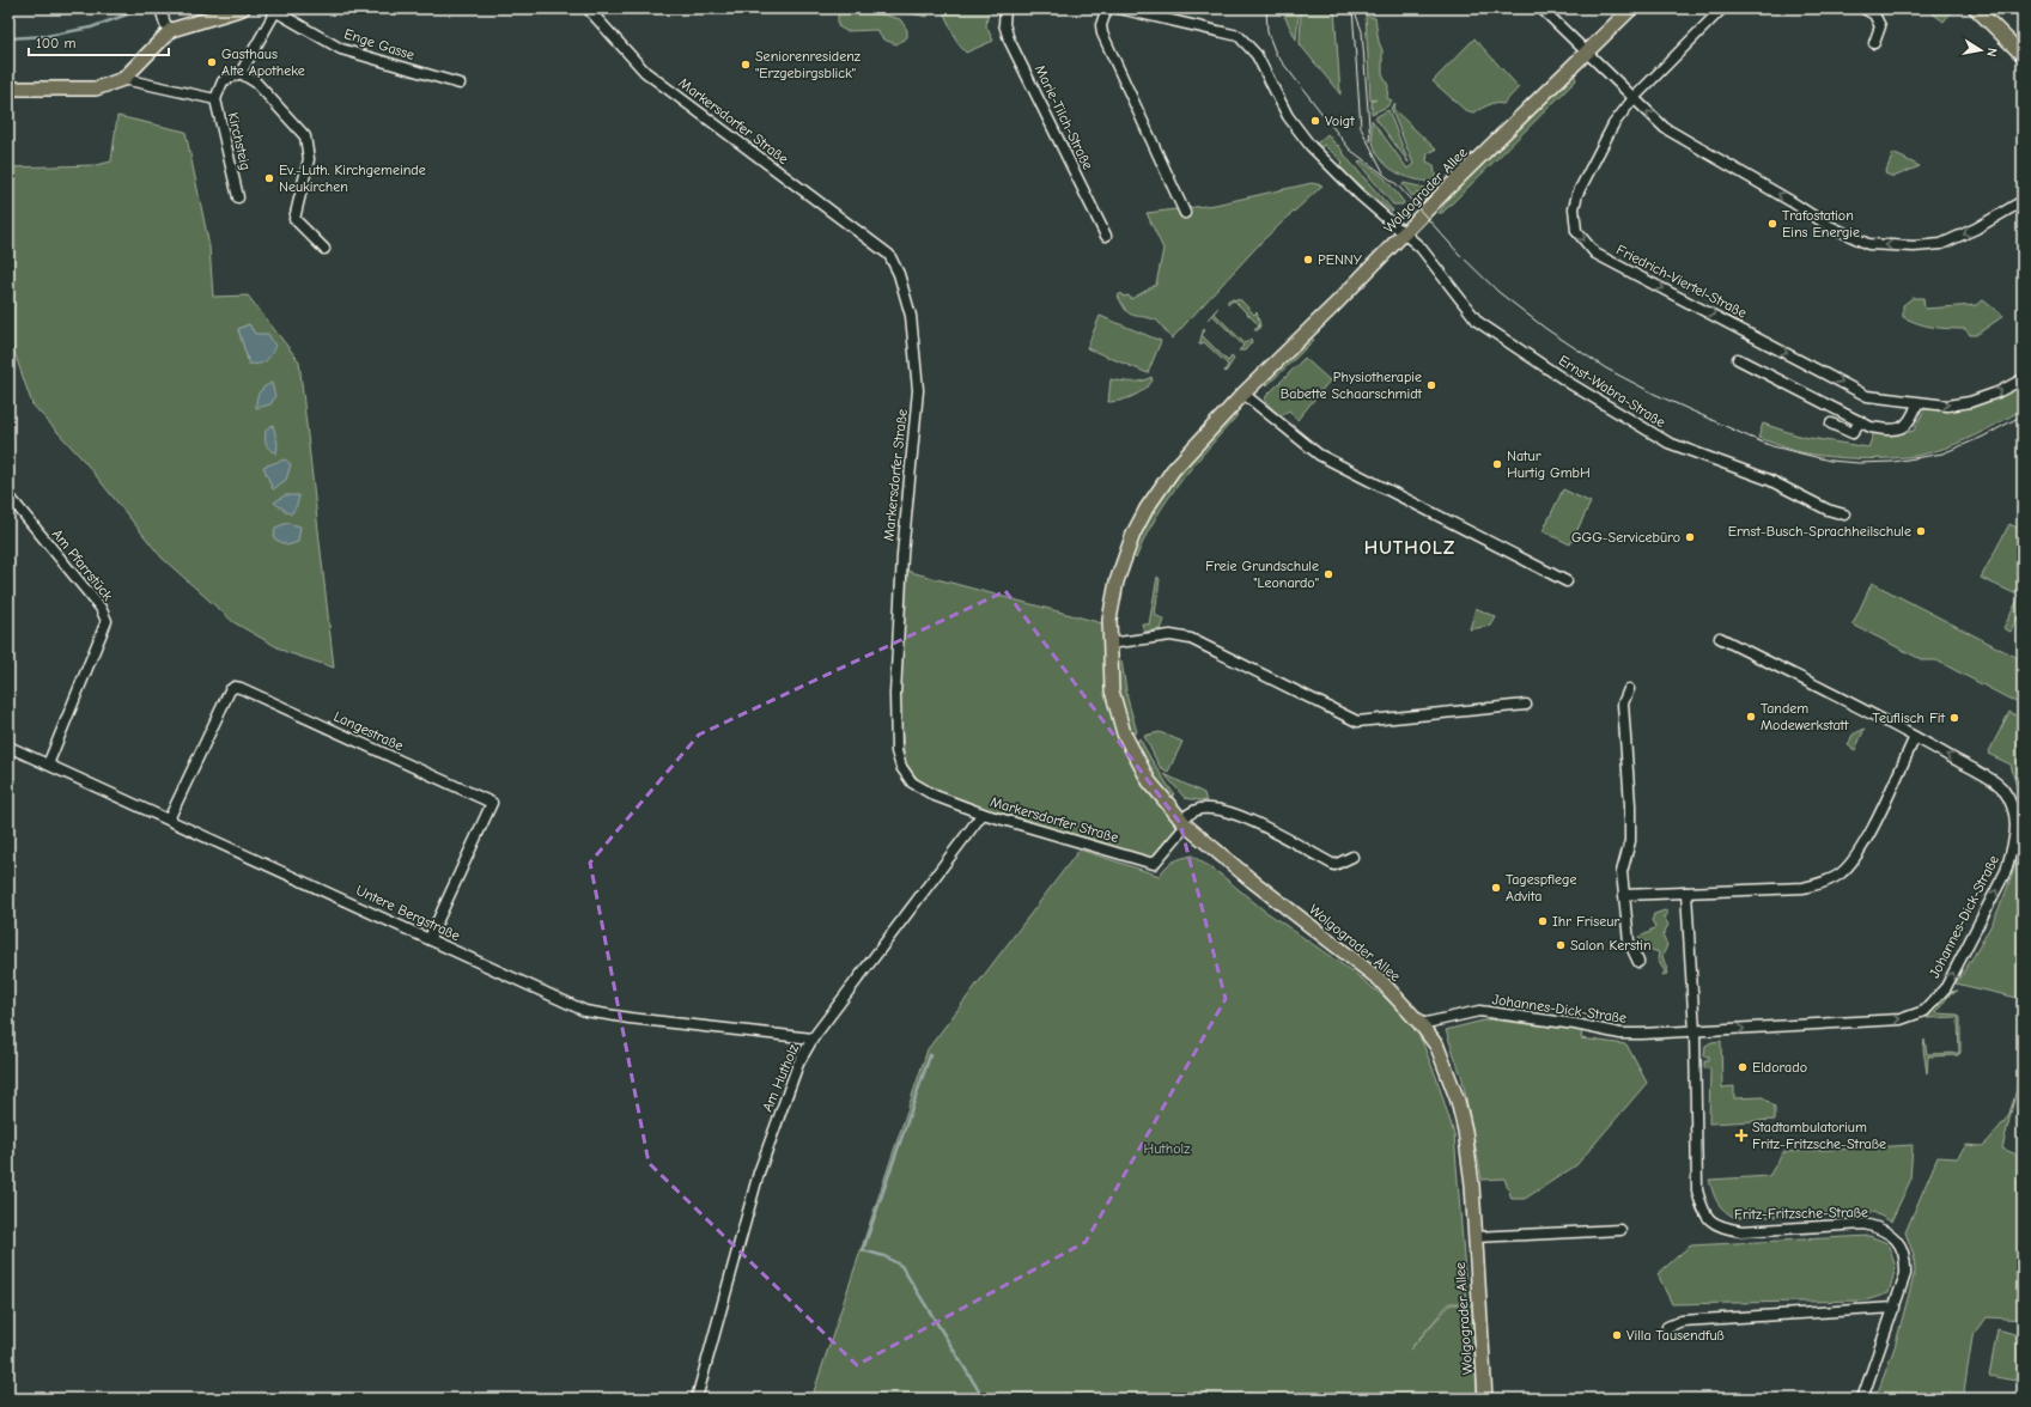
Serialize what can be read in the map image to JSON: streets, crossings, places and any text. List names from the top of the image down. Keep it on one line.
{"streets":{"main road":["Wolgograder Allee"],"street":["Enge Gasse","Marie-Tilch-Straße","Markersdorfer Straße","Kirchsteig","Friedrich-Viertel-Straße","Ernst-Wabra-Straße","Am Pfarrstück","Langestraße","Untere Bergstraße","Johannes-Dick-Straße","Am Hutholz","Fritz-Fritzsche-Straße"]},"crossings":[["Markersdorfer Straße","Wolgograder Allee"],["Markersdorfer Straße","Am Hutholz"],["Wolgograder Allee","Ernst-Wabra-Straße"],["Wolgograder Allee","Johannes-Dick-Straße"],["Am Pfarrstück","Untere Bergstraße"],["Langestraße","Untere Bergstraße"],["Untere Bergstraße","Am Hutholz"],["Johannes-Dick-Straße","Fritz-Fritzsche-Straße"]],"districts":["HUTHOLZ"],"parks":["Hutholz"],"places":{"other":["Gasthaus Alte Apotheke","Seniorenresidenz \"Erzgebirgsblick\"","Voigt","Ev.-Luth. Kirchgemeinde Neukirchen","Trafostation Eins Energie","PENNY","Physiotherapie Babette Schaarschmidt","Natur Hurtig GmbH","Ernst-Busch-Sprachheilschule","GGG-Servicebüro","Freie Grundschule \"Leonardo\"","Tandem Modewerkstatt","Teuflisch Fit","Tagespflege Advita","Ihr Friseur","Salon Kerstin","Eldorado","Villa Tausendfuß"],"health":["Stadtambulatorium Fritz-Fritzsche-Straße"]},"scale_bar":"100 m","north":"right"}
